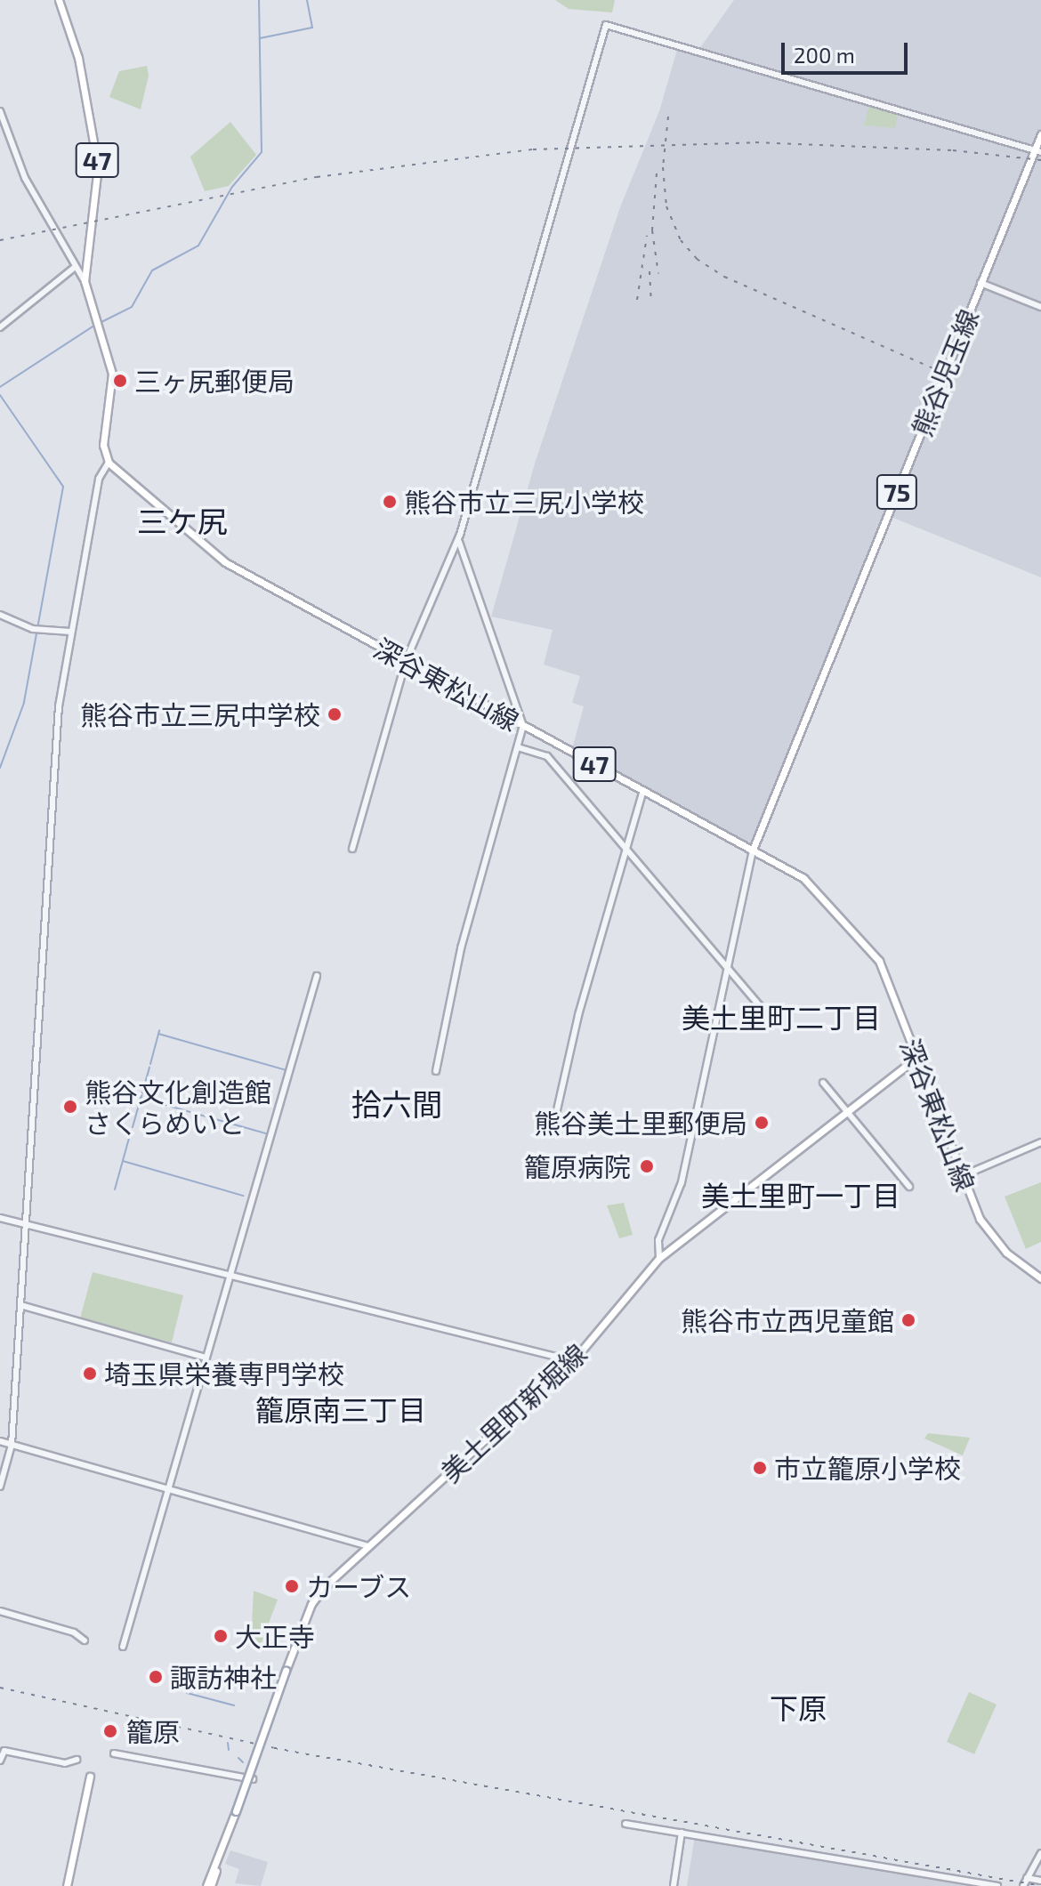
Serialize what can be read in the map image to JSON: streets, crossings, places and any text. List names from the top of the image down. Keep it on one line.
{"streets":{"main road":["47","熊谷児玉線","75","深谷東松山線","美土里町新堀線"]},"crossings":[["47","深谷東松山線"],["熊谷児玉線","深谷東松山線"],["深谷東松山線","美土里町新堀線"]],"districts":["三ケ尻","美土里町二丁目","拾六間","美土里町一丁目","籠原南三丁目","下原"],"places":["三ヶ尻郵便局","熊谷市立三尻小学校","熊谷市立三尻中学校","熊谷文化創造館 さくらめいと","熊谷美土里郵便局","籠原病院","熊谷市立西児童館","埼玉県栄養専門学校","市立籠原小学校","カーブス","大正寺","諏訪神社","籠原"],"scale_bar":"200 m"}
